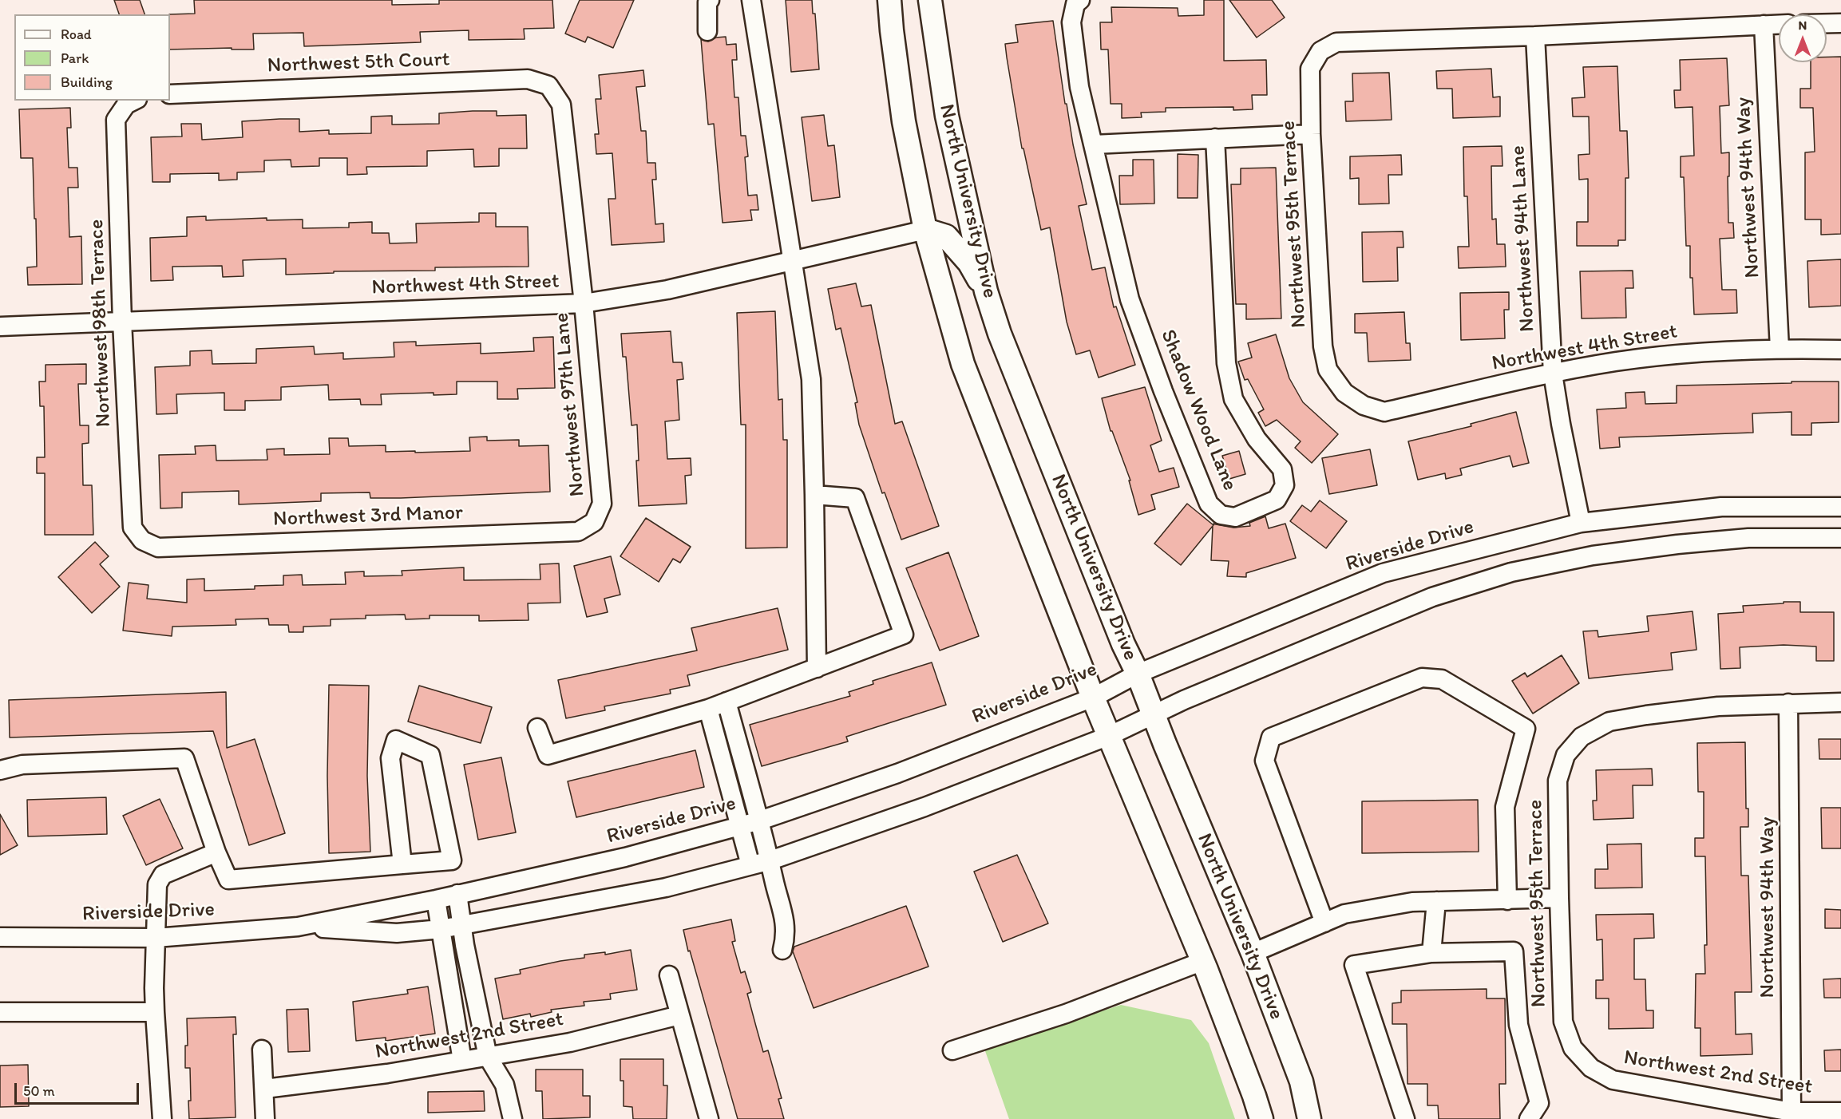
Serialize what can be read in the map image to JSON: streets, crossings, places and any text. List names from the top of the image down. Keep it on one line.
{"streets":{"main road":["North University Drive"],"street":["Northwest 5th Court","Northwest 94th Way","Northwest 95th Terrace","Northwest 94th Lane","Northwest 4th Street","Northwest 98th Terrace","Northwest 97th Lane","Shadow Wood Lane","Northwest 3rd Manor","Riverside Drive","Northwest 2nd Street"]},"crossings":[["Northwest 5th Court","Northwest 97th Lane"],["Northwest 94th Way","Northwest 95th Terrace"],["Northwest 94th Way","Northwest 4th Street"],["Northwest 94th Way","Northwest 2nd Street"],["North University Drive","Riverside Drive"],["Northwest 95th Terrace","Northwest 94th Lane"],["Northwest 95th Terrace","Northwest 4th Street"],["Northwest 95th Terrace","Northwest 2nd Street"],["Northwest 94th Lane","Northwest 4th Street"],["Northwest 94th Lane","Riverside Drive"],["Northwest 4th Street","Northwest 98th Terrace"],["Northwest 4th Street","Northwest 97th Lane"],["Northwest 98th Terrace","Northwest 3rd Manor"],["Northwest 97th Lane","Northwest 3rd Manor"]],"legend":["Road","Park","Building"],"scale_bar":"50 m","north":"top"}
